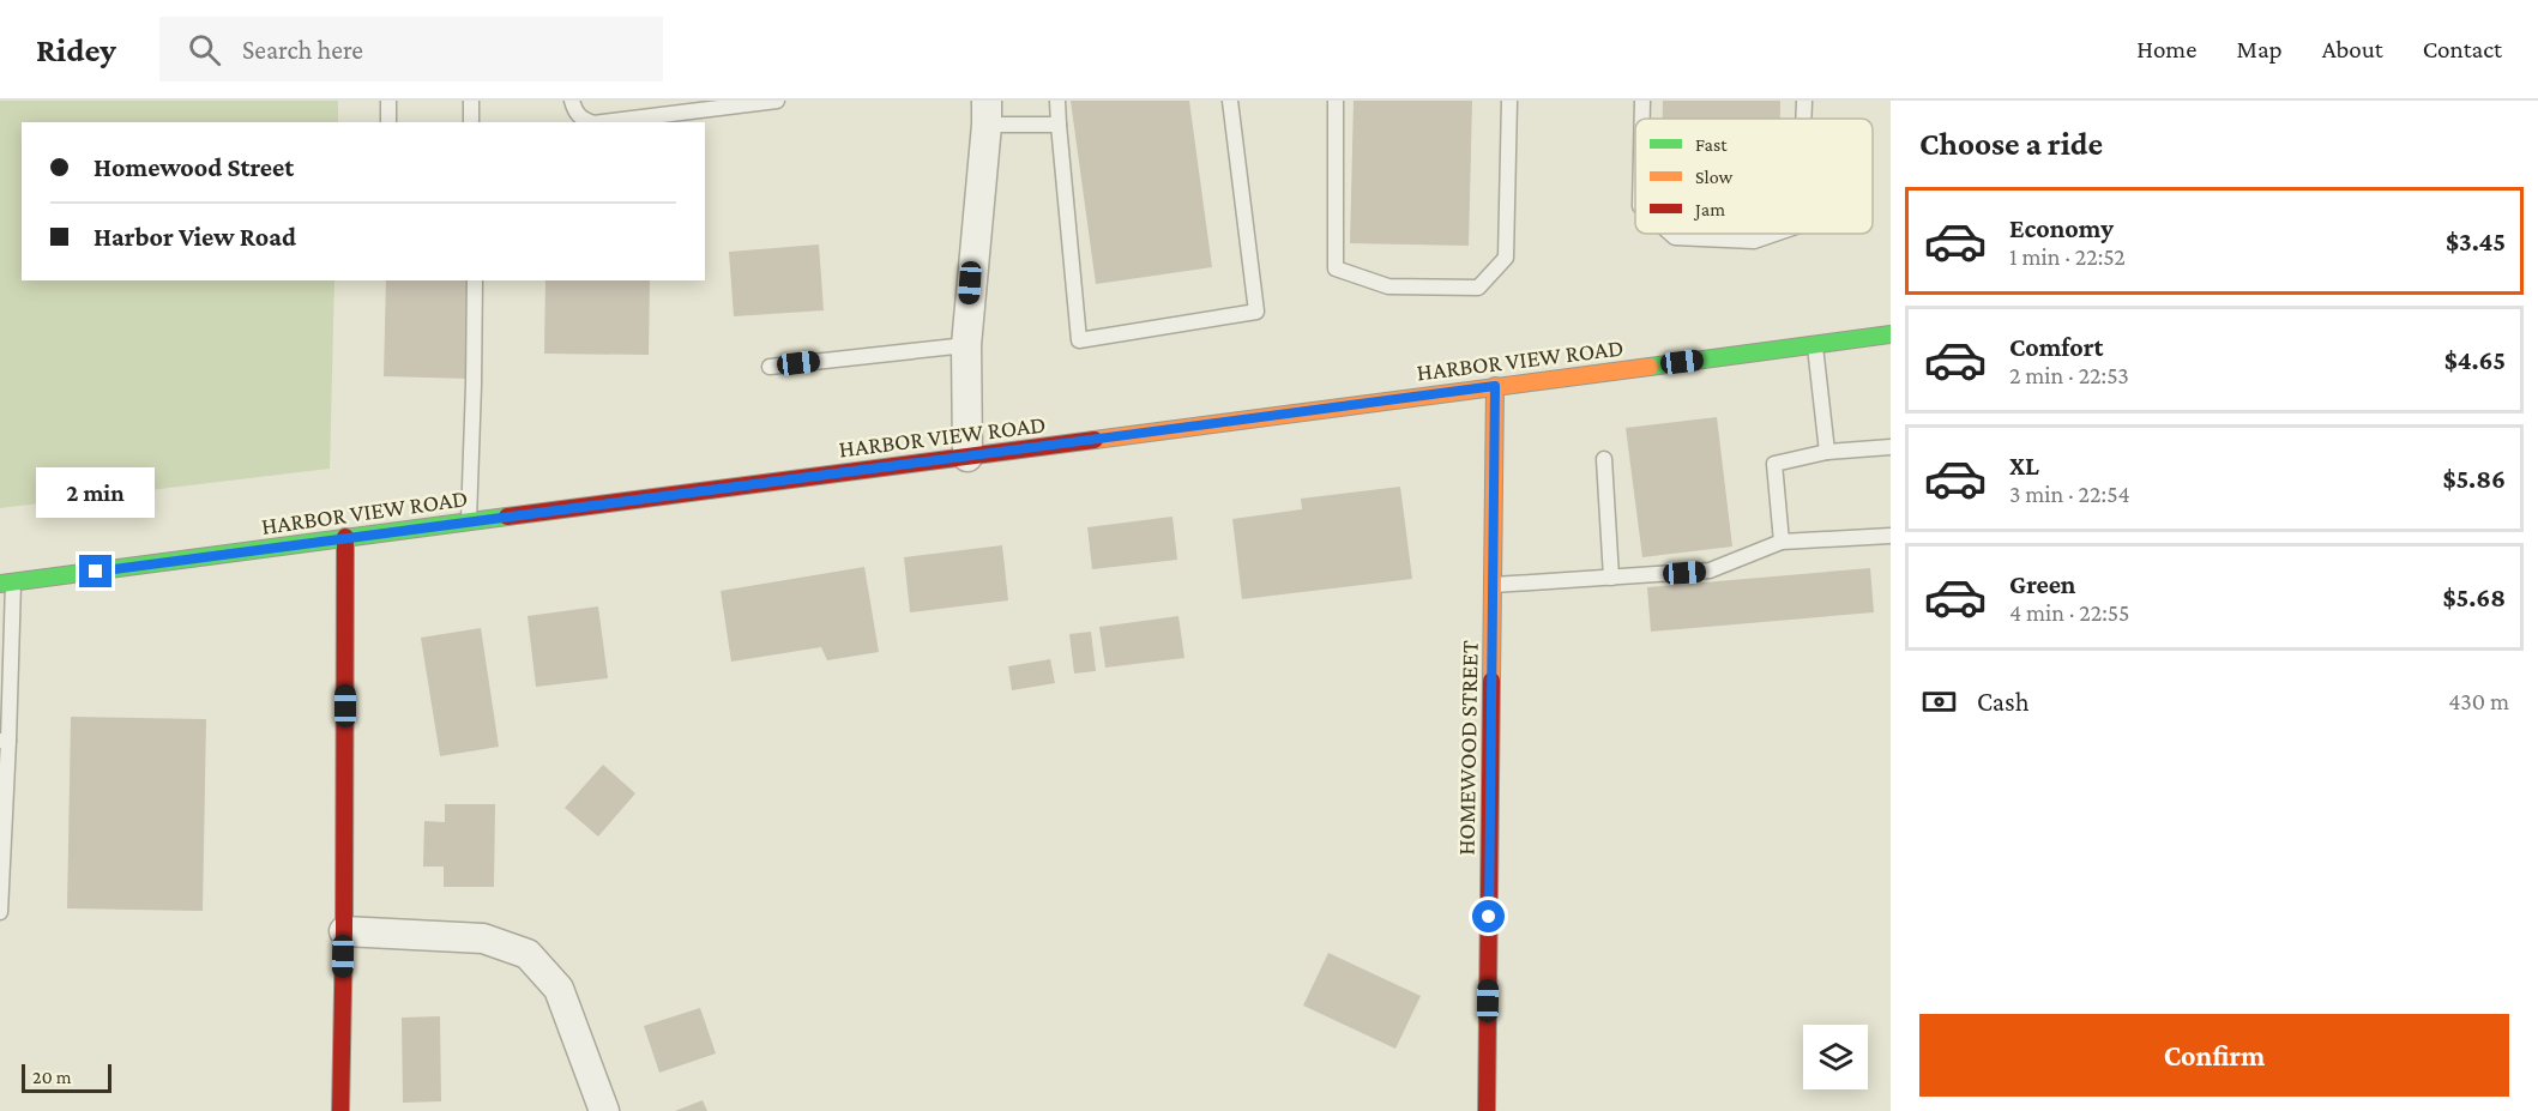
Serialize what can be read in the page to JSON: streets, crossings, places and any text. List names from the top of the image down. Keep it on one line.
{"streets":{"main road":["HARBOR VIEW ROAD","HOMEWOOD STREET"]},"crossings":[["HARBOR VIEW ROAD","HOMEWOOD STREET"]],"legend":["Fast","Slow","Jam"],"scale_bar":"20 m","page":{"header":"Ridey","search":"Search here","nav":["Home","Map","About","Contact"],"heading":"Choose a ride","banner":["Homewood Street","Harbor View Road"],"list":[{"name":"Economy","note":"1 min · 22:52","value":"$3.45"},{"name":"Comfort","note":"2 min · 22:53","value":"$4.65"},{"name":"XL","note":"3 min · 22:54","value":"$5.86"},{"name":"Green","note":"4 min · 22:55","value":"$5.68"}],"bubble":"2 min","pay":["Cash","430 m"],"buttons":"Confirm","scale":"20 m"}}
